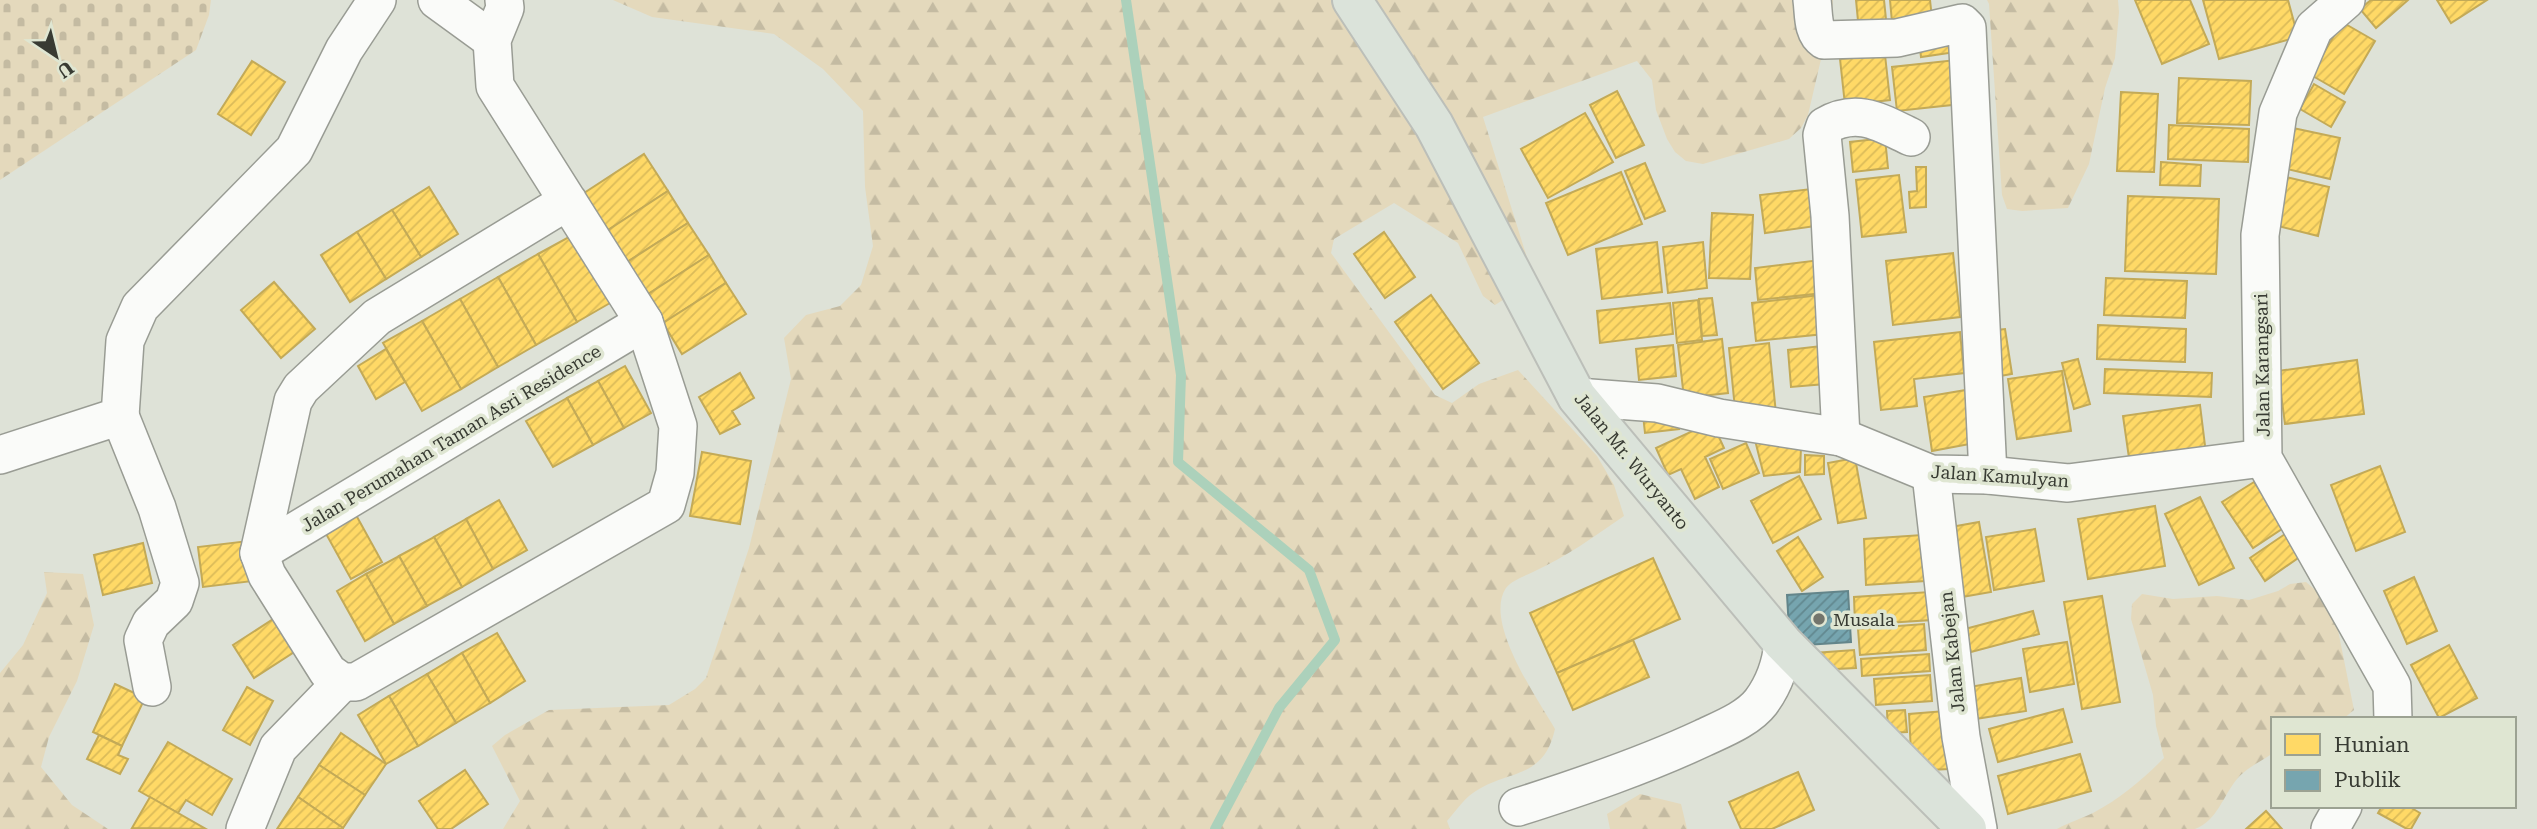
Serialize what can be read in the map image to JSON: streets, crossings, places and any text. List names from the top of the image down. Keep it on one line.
{"streets":{"main road":["Jalan Mr. Wuryanto"],"street":["Jalan Karangsari","Jalan Perumahan Taman Asri Residence","Jalan Kamulyan","Jalan Kabejan"]},"crossings":[["Jalan Karangsari","Jalan Kamulyan"],["Jalan Mr. Wuryanto","Jalan Kamulyan"],["Jalan Kamulyan","Jalan Kabejan"]],"places":["Musala"],"legend":["Hunian","Publik"],"north":"bottom right"}
